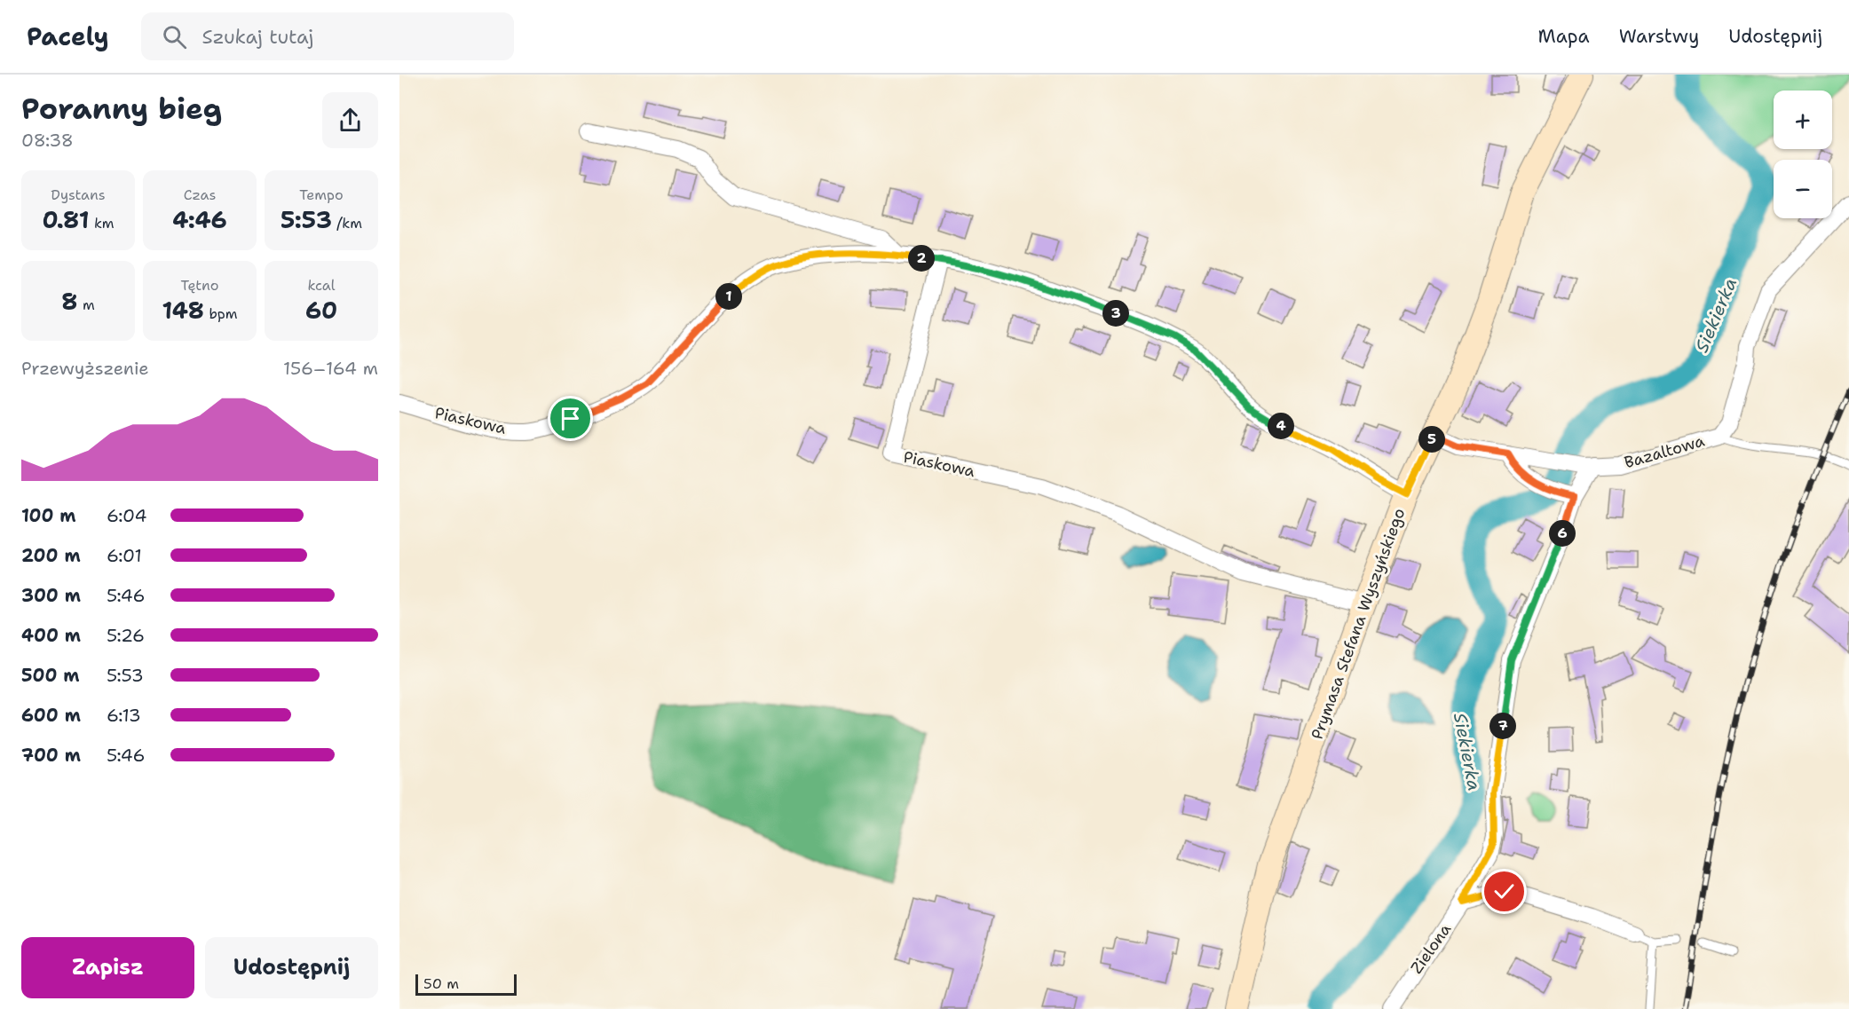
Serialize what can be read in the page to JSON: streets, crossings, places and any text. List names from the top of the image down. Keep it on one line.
{"streets":{"main road":["Prymasa Stefana Wyszyńskiego"],"street":["Piaskowa","Bazaltowa","Zielona"]},"crossings":[["Piaskowa","Prymasa Stefana Wyszyńskiego"],["Bazaltowa","Prymasa Stefana Wyszyńskiego"],["Bazaltowa","Zielona"]],"water":["Siekierka"],"scale_bar":"50 m","page":{"header":"Pacely","search":"Szukaj tutaj","nav":["Mapa","Warstwy","Udostępnij"],"heading":["Poranny bieg","08:38"],"map_buttons":["+","−"],"stats":[["Dystans","0.81 km"],["Czas","4:46"],["Tempo","5:53 /km"],["8 m"],["Tętno","148 bpm"],["kcal","60"]],"pins":["2","1","3","4","5","6","7"],"chart":["Przewyższenie","156–164 m"],"list":[{"name":"100 m","note":"6:04"},{"name":"200 m","note":"6:01"},{"name":"300 m","note":"5:46"},{"name":"400 m","note":"5:26"},{"name":"500 m","note":"5:53"},{"name":"600 m","note":"6:13"},{"name":"700 m","note":"5:46"}],"buttons":["Zapisz","Udostępnij"],"scale":"50 m"}}
